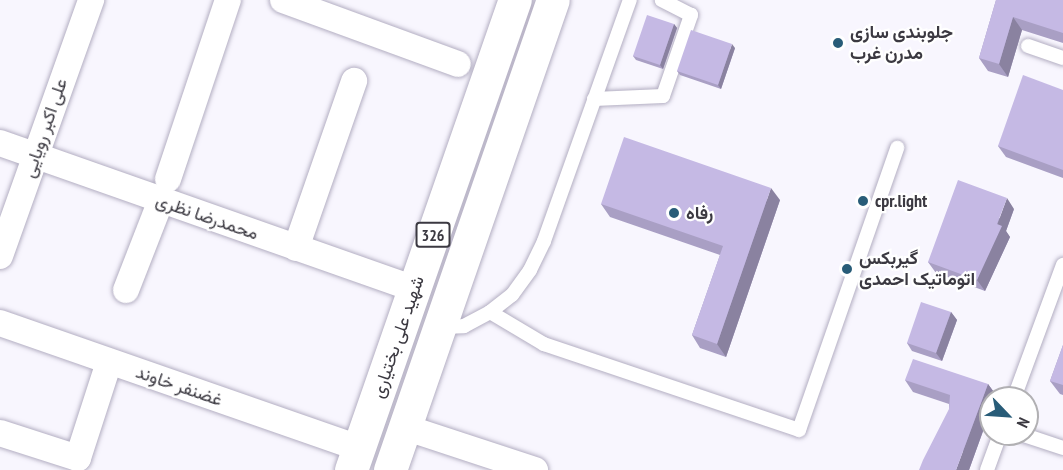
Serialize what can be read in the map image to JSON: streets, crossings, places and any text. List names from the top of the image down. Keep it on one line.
{"streets":{"main road":["326","شهید علی بختیاری"],"street":["علی اکبر رویایی","محمدرضا نظری","غضنفر خاوند"]},"crossings":[["علی اکبر رویایی","محمدرضا نظری"],["محمدرضا نظری","شهید علی بختیاری"],["326","شهید علی بختیاری"],["شهید علی بختیاری","غضنفر خاوند"]],"places":["جلوبندی سازی مدرن غرب","cpr.light","رفاه","گیربکس اتوماتیک احمدی"],"north":"bottom right"}
